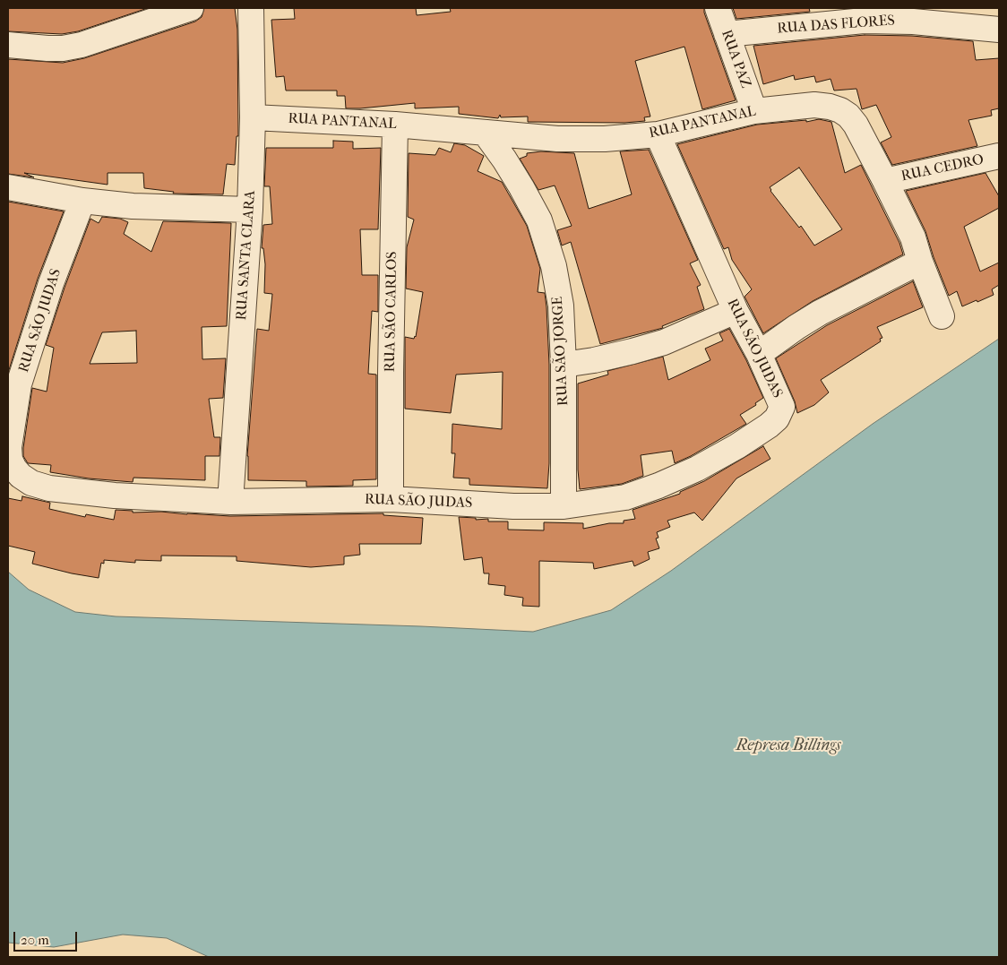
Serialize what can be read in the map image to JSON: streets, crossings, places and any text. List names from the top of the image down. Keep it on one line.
{"streets":{"street":["RUA DAS FLORES","RUA PAZ","RUA PANTANAL","RUA CEDRO","RUA SANTA CLARA","RUA SÃO CARLOS","RUA SÃO JUDAS","RUA SÃO JORGE"]},"crossings":[["RUA DAS FLORES","RUA PAZ"],["RUA PAZ","RUA PANTANAL"],["RUA PANTANAL","RUA CEDRO"],["RUA PANTANAL","RUA SANTA CLARA"],["RUA PANTANAL","RUA SÃO CARLOS"],["RUA PANTANAL","RUA SÃO JUDAS"],["RUA PANTANAL","RUA SÃO JORGE"],["RUA SANTA CLARA","RUA SÃO JUDAS"],["RUA SÃO CARLOS","RUA SÃO JUDAS"],["RUA SÃO JUDAS","RUA SÃO JORGE"]],"water":["Represa Billings"],"scale_bar":"20 m"}
